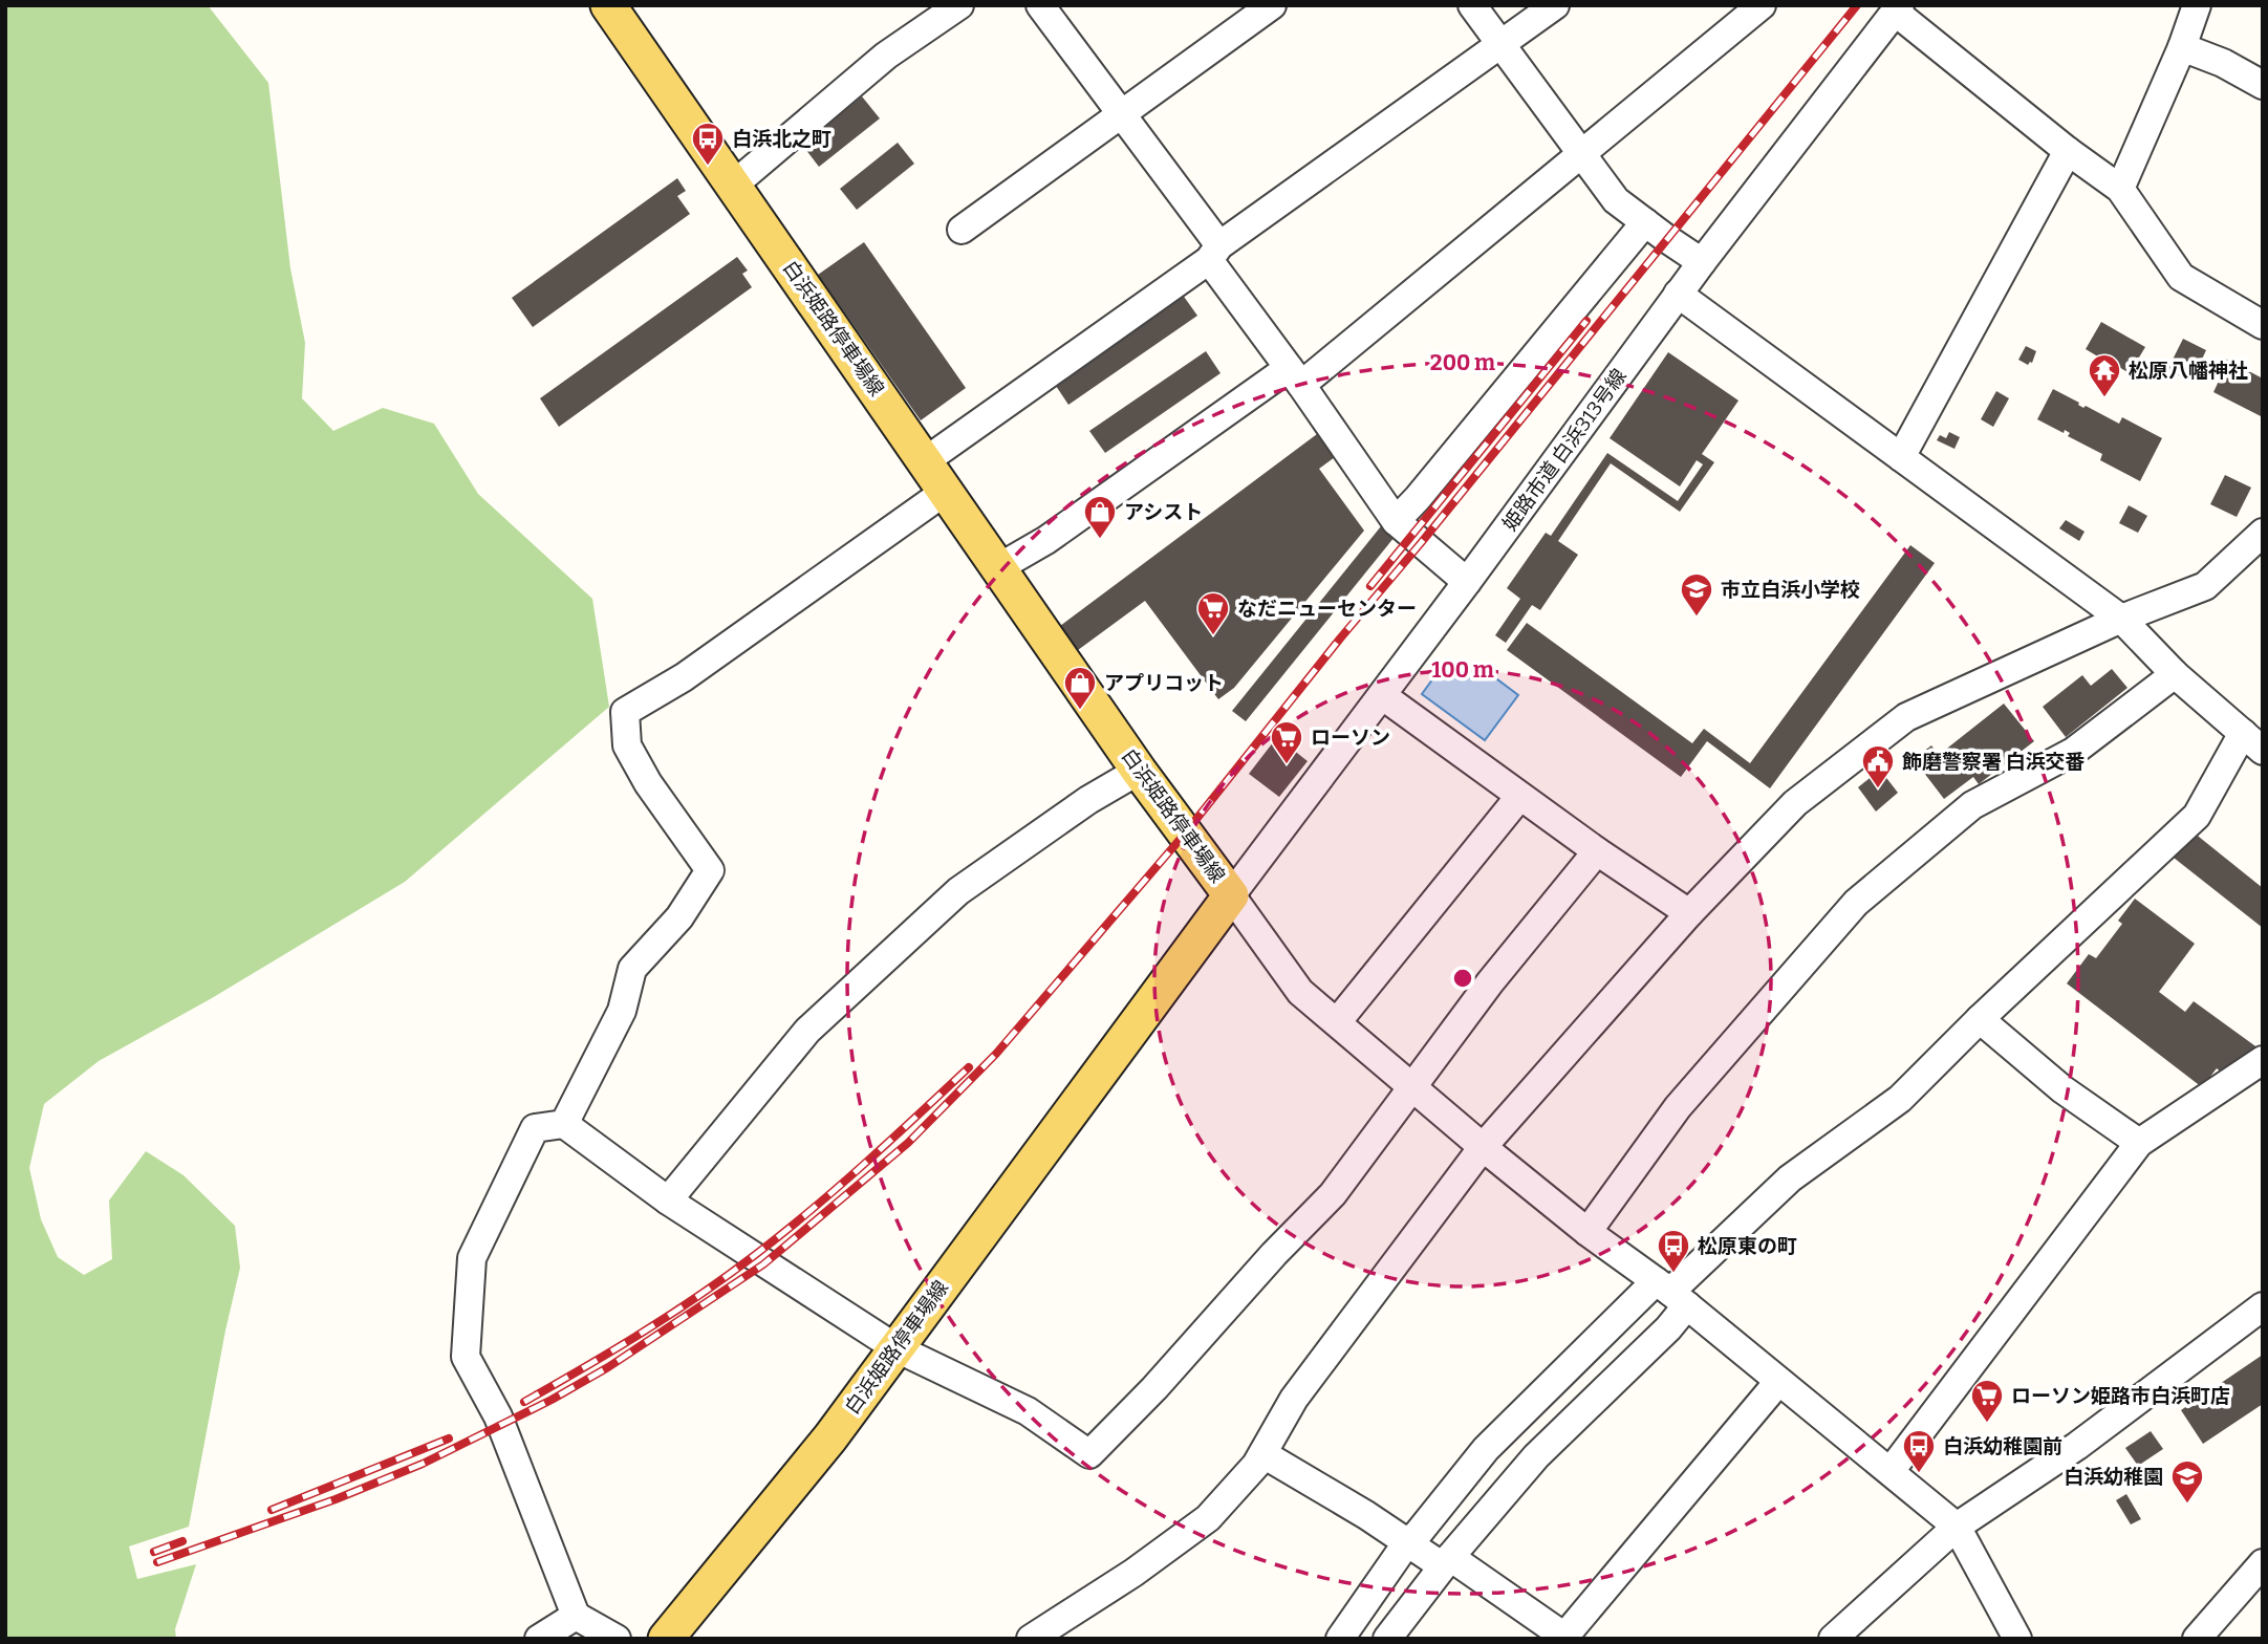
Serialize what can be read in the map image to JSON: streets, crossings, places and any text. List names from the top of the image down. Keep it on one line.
{"streets":{"main road":["白浜姫路停車場線"],"street":["姫路市道 白浜313号線"]},"crossings":[["白浜姫路停車場線","姫路市道 白浜313号線"]],"places":{"bus stop":["白浜北之町","松原東の町","白浜幼稚園前"],"temple":["松原八幡神社"],"shop":["アシスト","アプリコット"],"school or university":["市立白浜小学校","白浜幼稚園"],"supermarket":["なだニューセンター","ローソン","ローソン姫路市白浜町店"],"public building":["飾磨警察署 白浜交番"]},"rings":["200 m","100 m"]}
